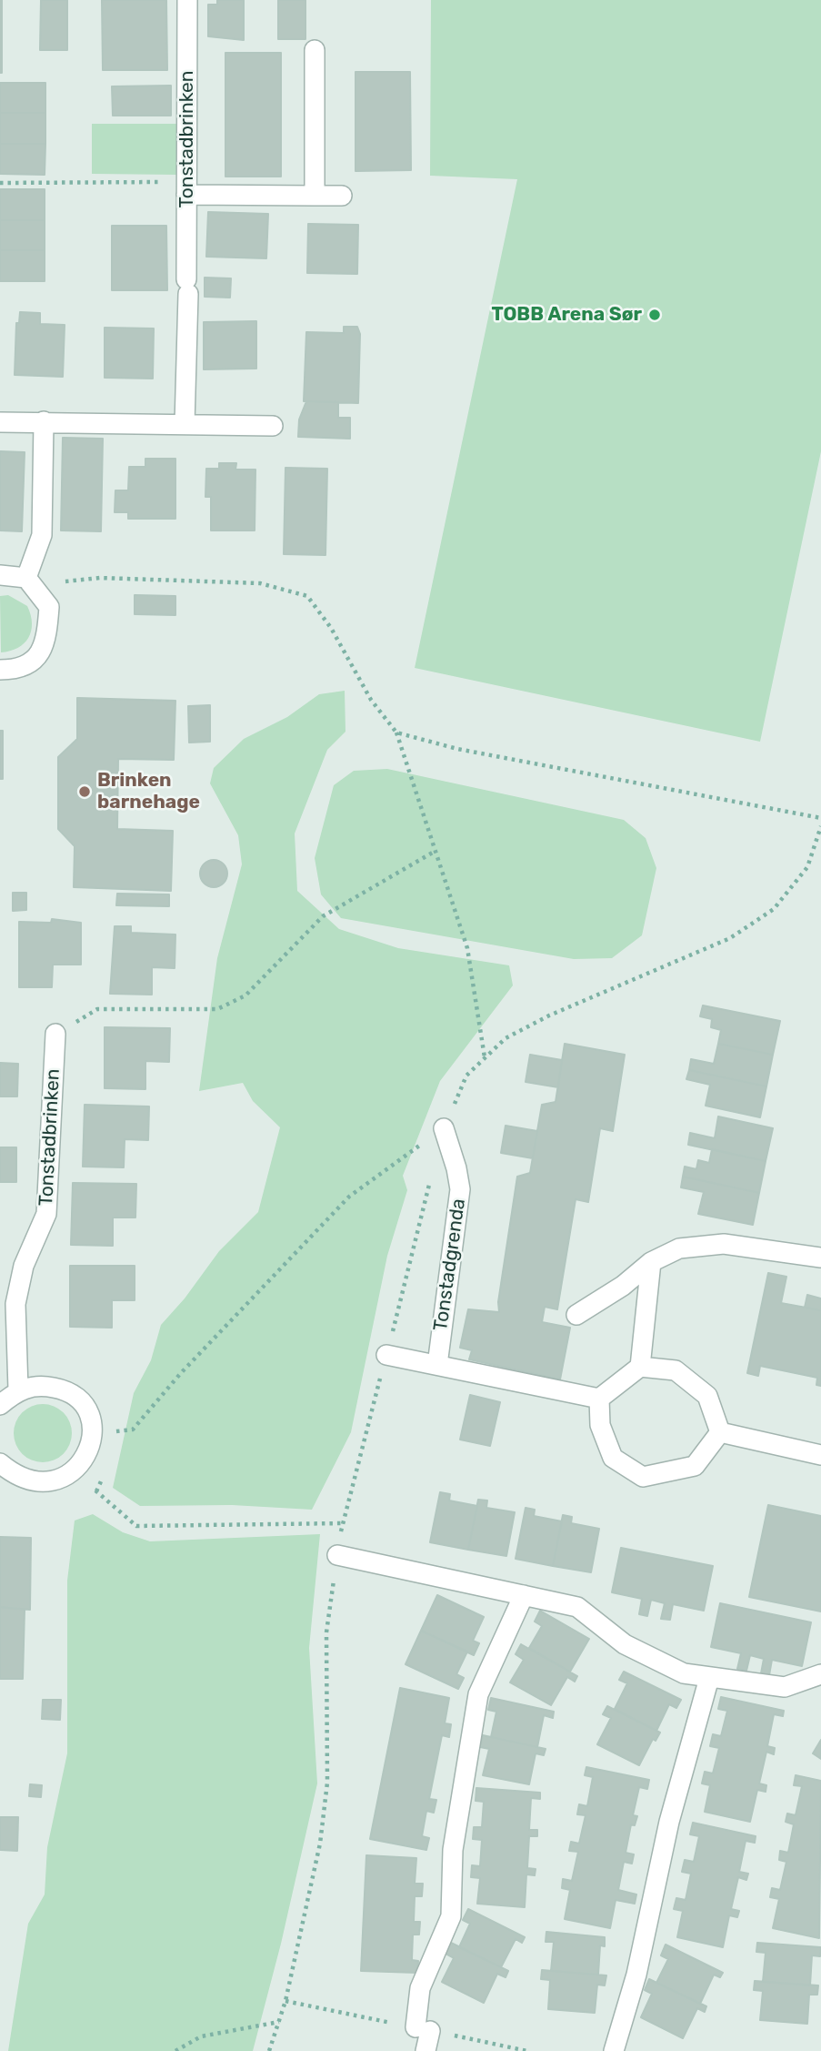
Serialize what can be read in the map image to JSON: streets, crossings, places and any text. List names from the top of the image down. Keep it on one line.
{"streets":{"street":["Tonstadbrinken","Tonstadgrenda"]},"places":["TOBB Arena Sør","Brinken barnehage"]}
